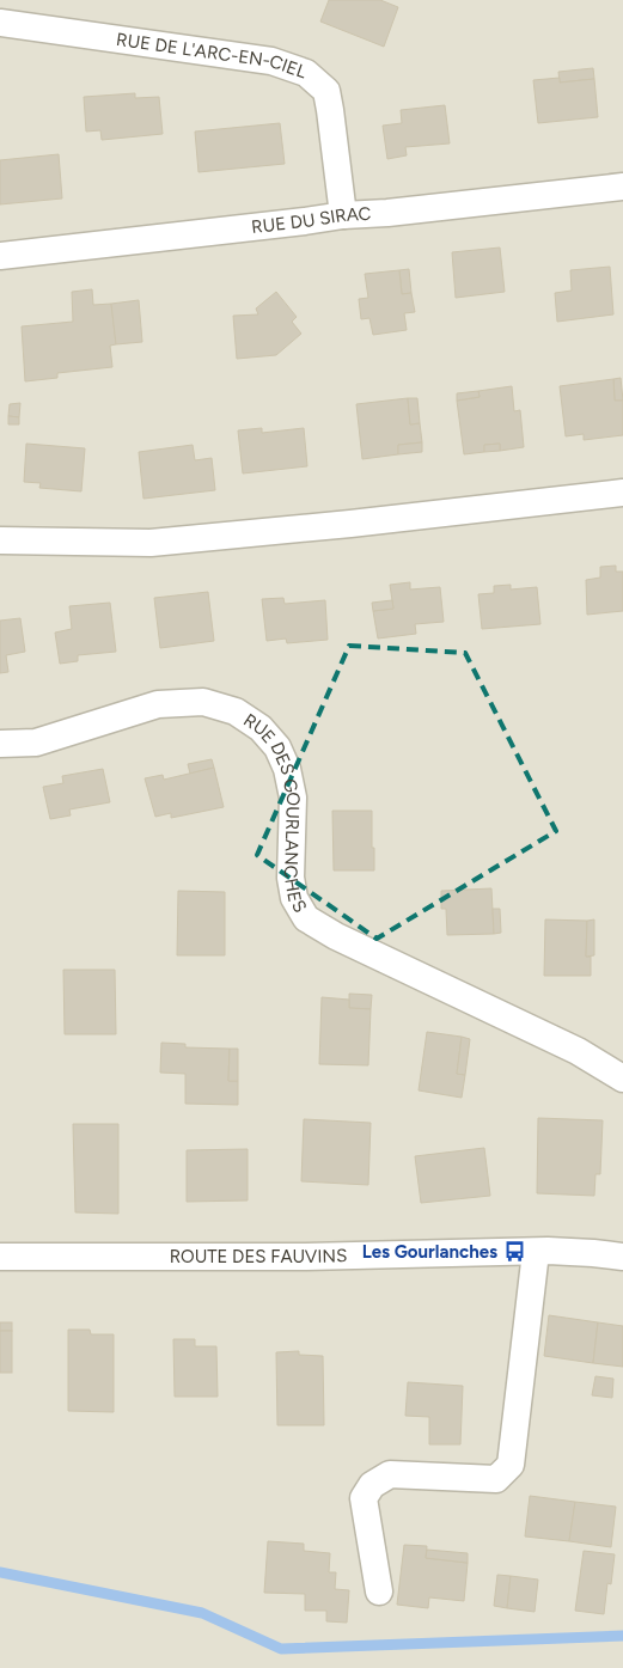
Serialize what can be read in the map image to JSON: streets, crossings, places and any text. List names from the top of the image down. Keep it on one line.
{"streets":{"street":["RUE DE L'ARC-EN-CIEL","RUE DU SIRAC","RUE DES GOURLANCHES","ROUTE DES FAUVINS"]},"crossings":[["RUE DE L'ARC-EN-CIEL","RUE DU SIRAC"]],"places":{"bus stop":["Les Gourlanches"]}}
